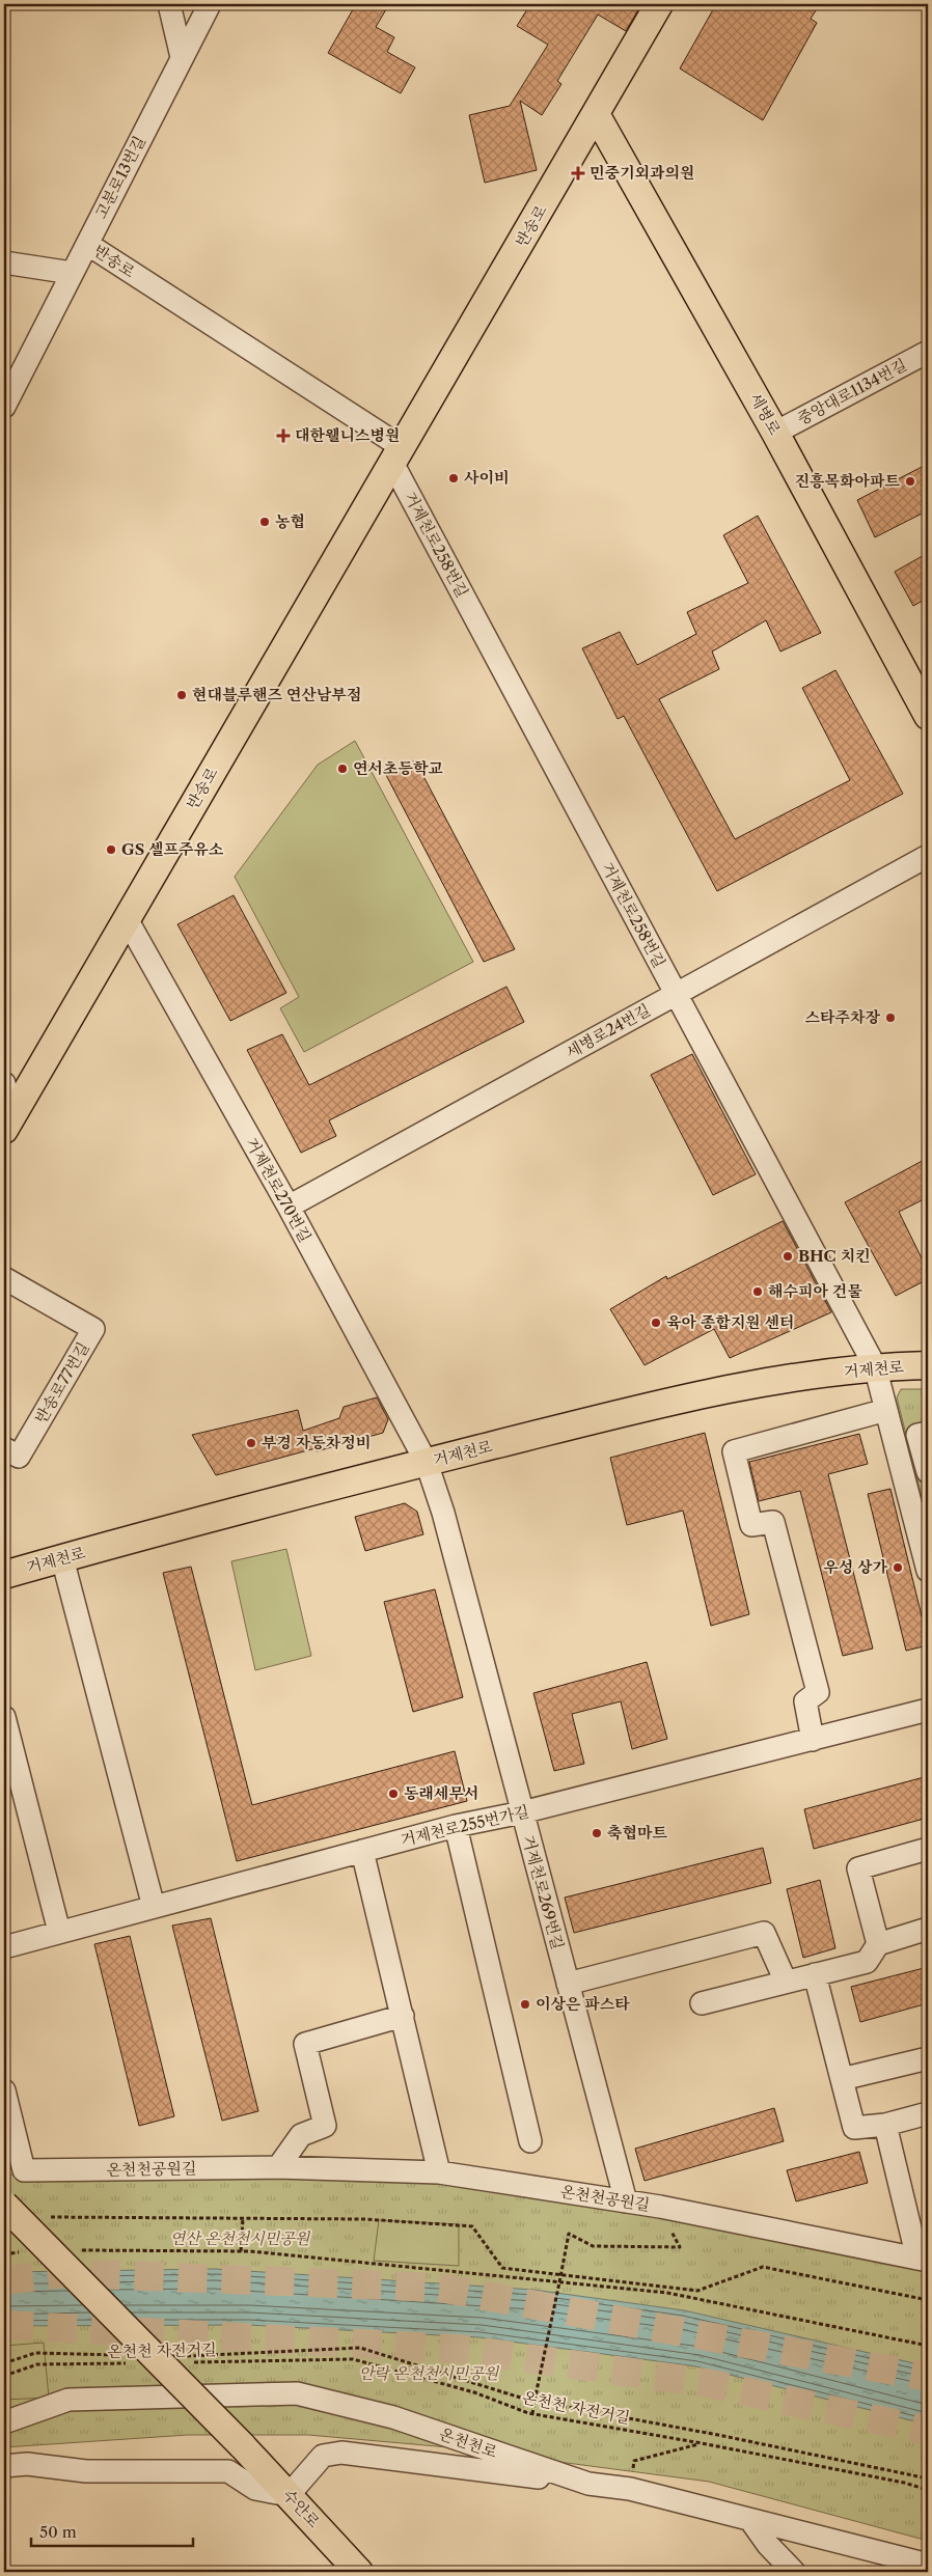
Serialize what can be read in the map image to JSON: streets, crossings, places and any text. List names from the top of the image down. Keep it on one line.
{"streets":{"main road":["반송로","세병로","거제천로","수안로"],"street":["고분로13번길","중앙대로1134번길","거제천로258번길","세병로24번길","거제천로270번길","반송로77번길","거제천로255번가길","거제천로269번길","온천천공원길","온천천로"],"path":["온천천 자전거길"]},"crossings":[["고분로13번길","반송로"],["반송로","세병로"],["반송로","거제천로258번길"],["반송로","거제천로270번길"],["중앙대로1134번길","세병로"],["거제천로258번길","세병로24번길"],["거제천로258번길","거제천로"],["세병로24번길","거제천로270번길"],["거제천로270번길","거제천로"],["거제천로270번길","거제천로269번길"],["거제천로","거제천로269번길"],["거제천로255번가길","거제천로269번길"],["거제천로269번길","온천천공원길"]],"parks":["연산 온천천시민공원","안락 온천천시민공원"],"places":{"health":["민중기외과의원","대한웰니스병원"],"other":["사이비","진흥목화아파트","농협","현대블루핸즈 연산남부점","연서초등학교","GS 셀프주유소","스타주차장","BHC 치킨","해수피아 건물","육아 종합지원 센터","부경 자동차정비","우성 상가","동래세무서","축협마트","이상은 파스타"]},"scale_bar":"50 m"}
